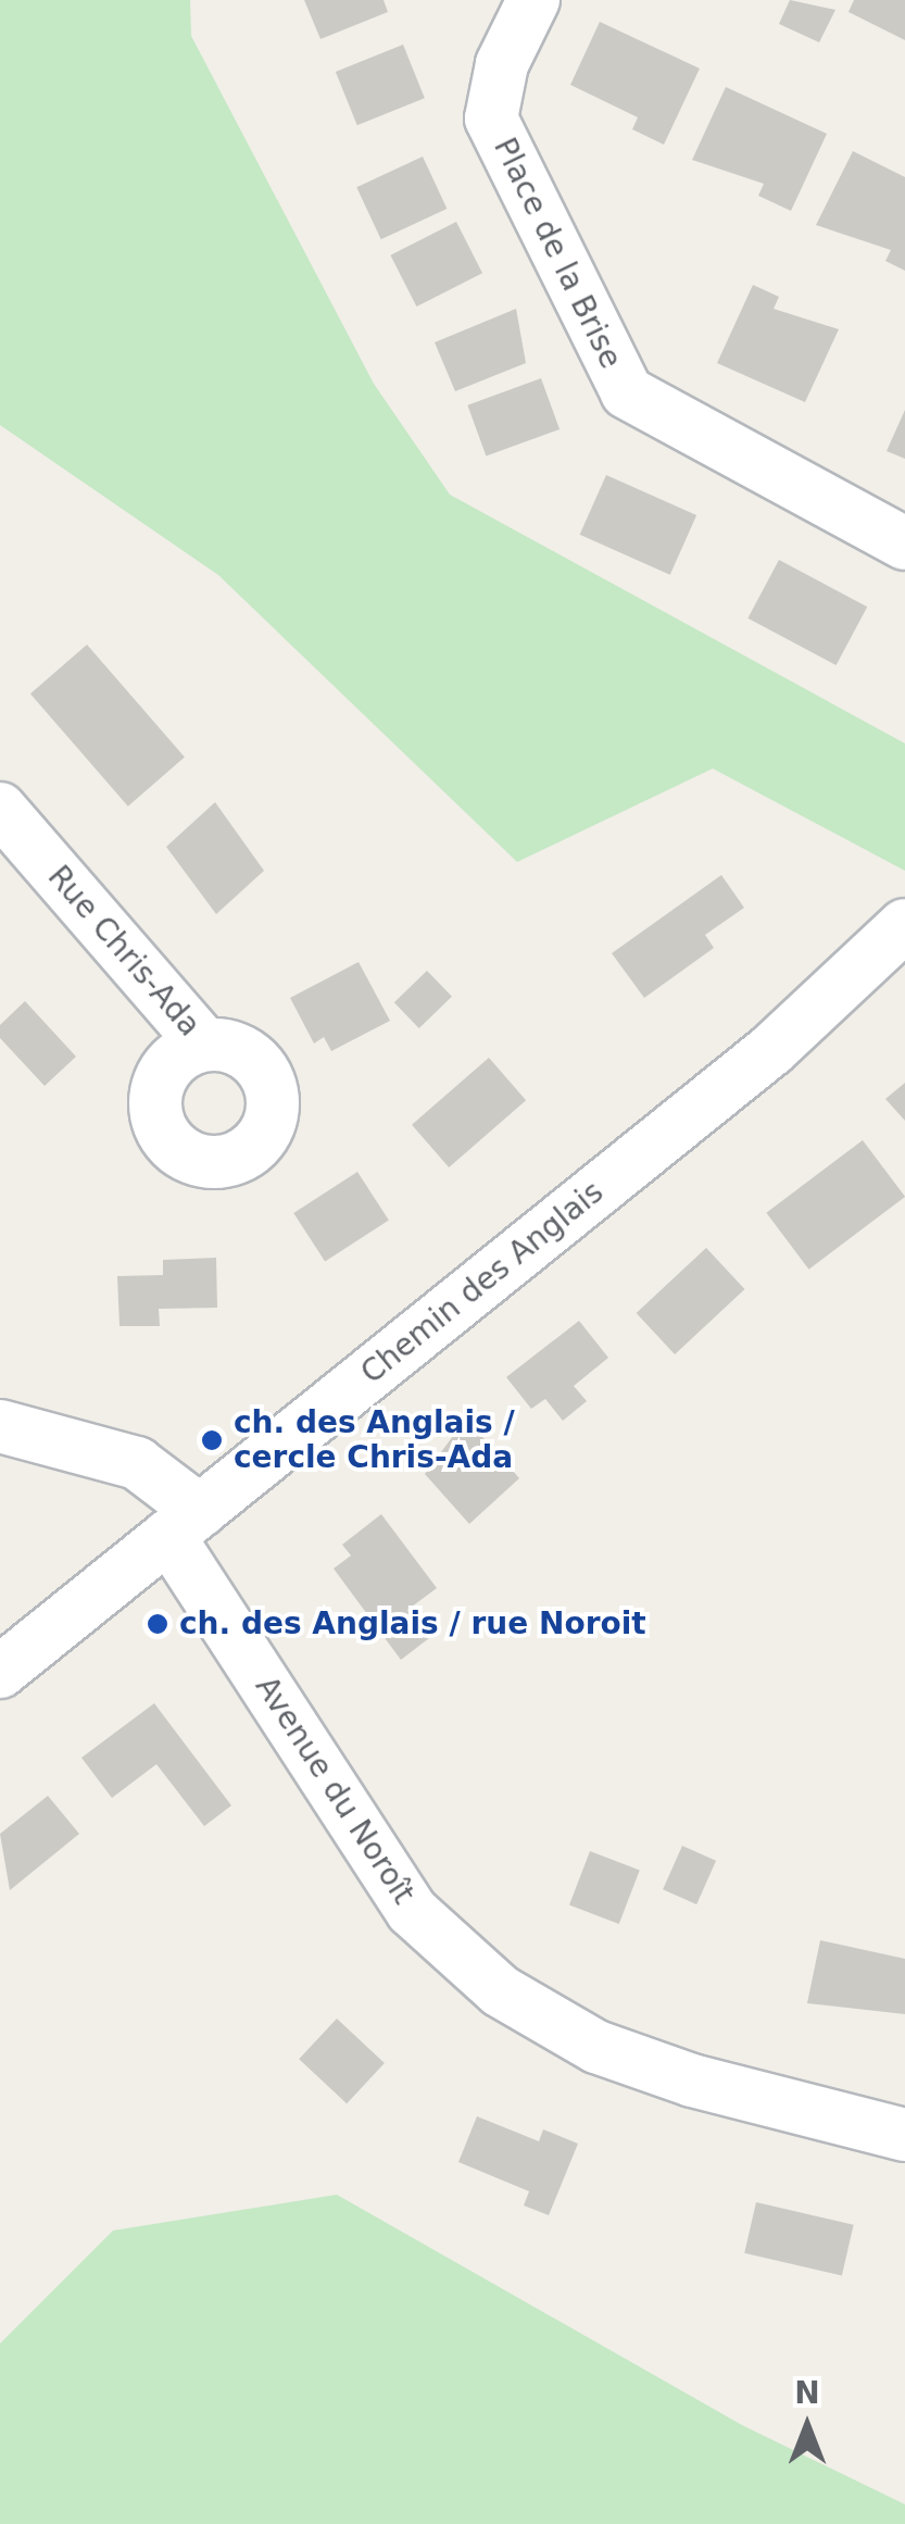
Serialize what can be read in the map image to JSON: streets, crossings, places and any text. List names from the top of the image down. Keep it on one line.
{"streets":{"street":["Place de la Brise","Rue Chris-Ada","Chemin des Anglais","Avenue du Noroît"]},"crossings":[["Chemin des Anglais","Avenue du Noroît"]],"places":["ch. des Anglais / cercle Chris-Ada","ch. des Anglais / rue Noroit"],"north":"top"}
